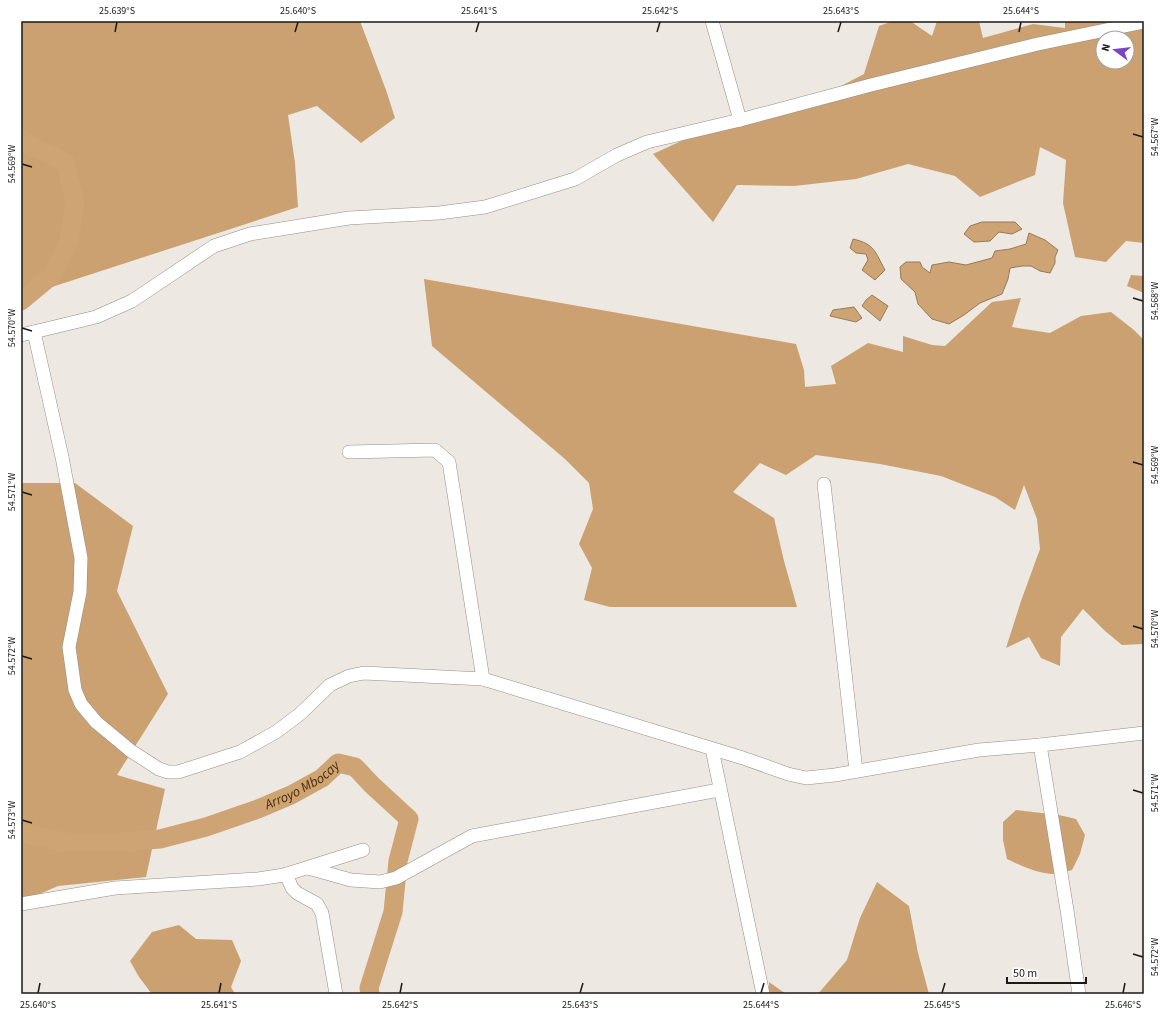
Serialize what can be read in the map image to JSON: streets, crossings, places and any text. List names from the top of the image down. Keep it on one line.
{"water":["Arroyo Mbocay"],"scale_bar":"50 m","north":"left","coordinates":["25.639°S","25.640°S","25.641°S","25.642°S","25.643°S","25.644°S","54.567°W","54.569°W","54.568°W","54.570°W","54.571°W","54.572°W","54.573°W","25.645°S","25.646°S"]}
